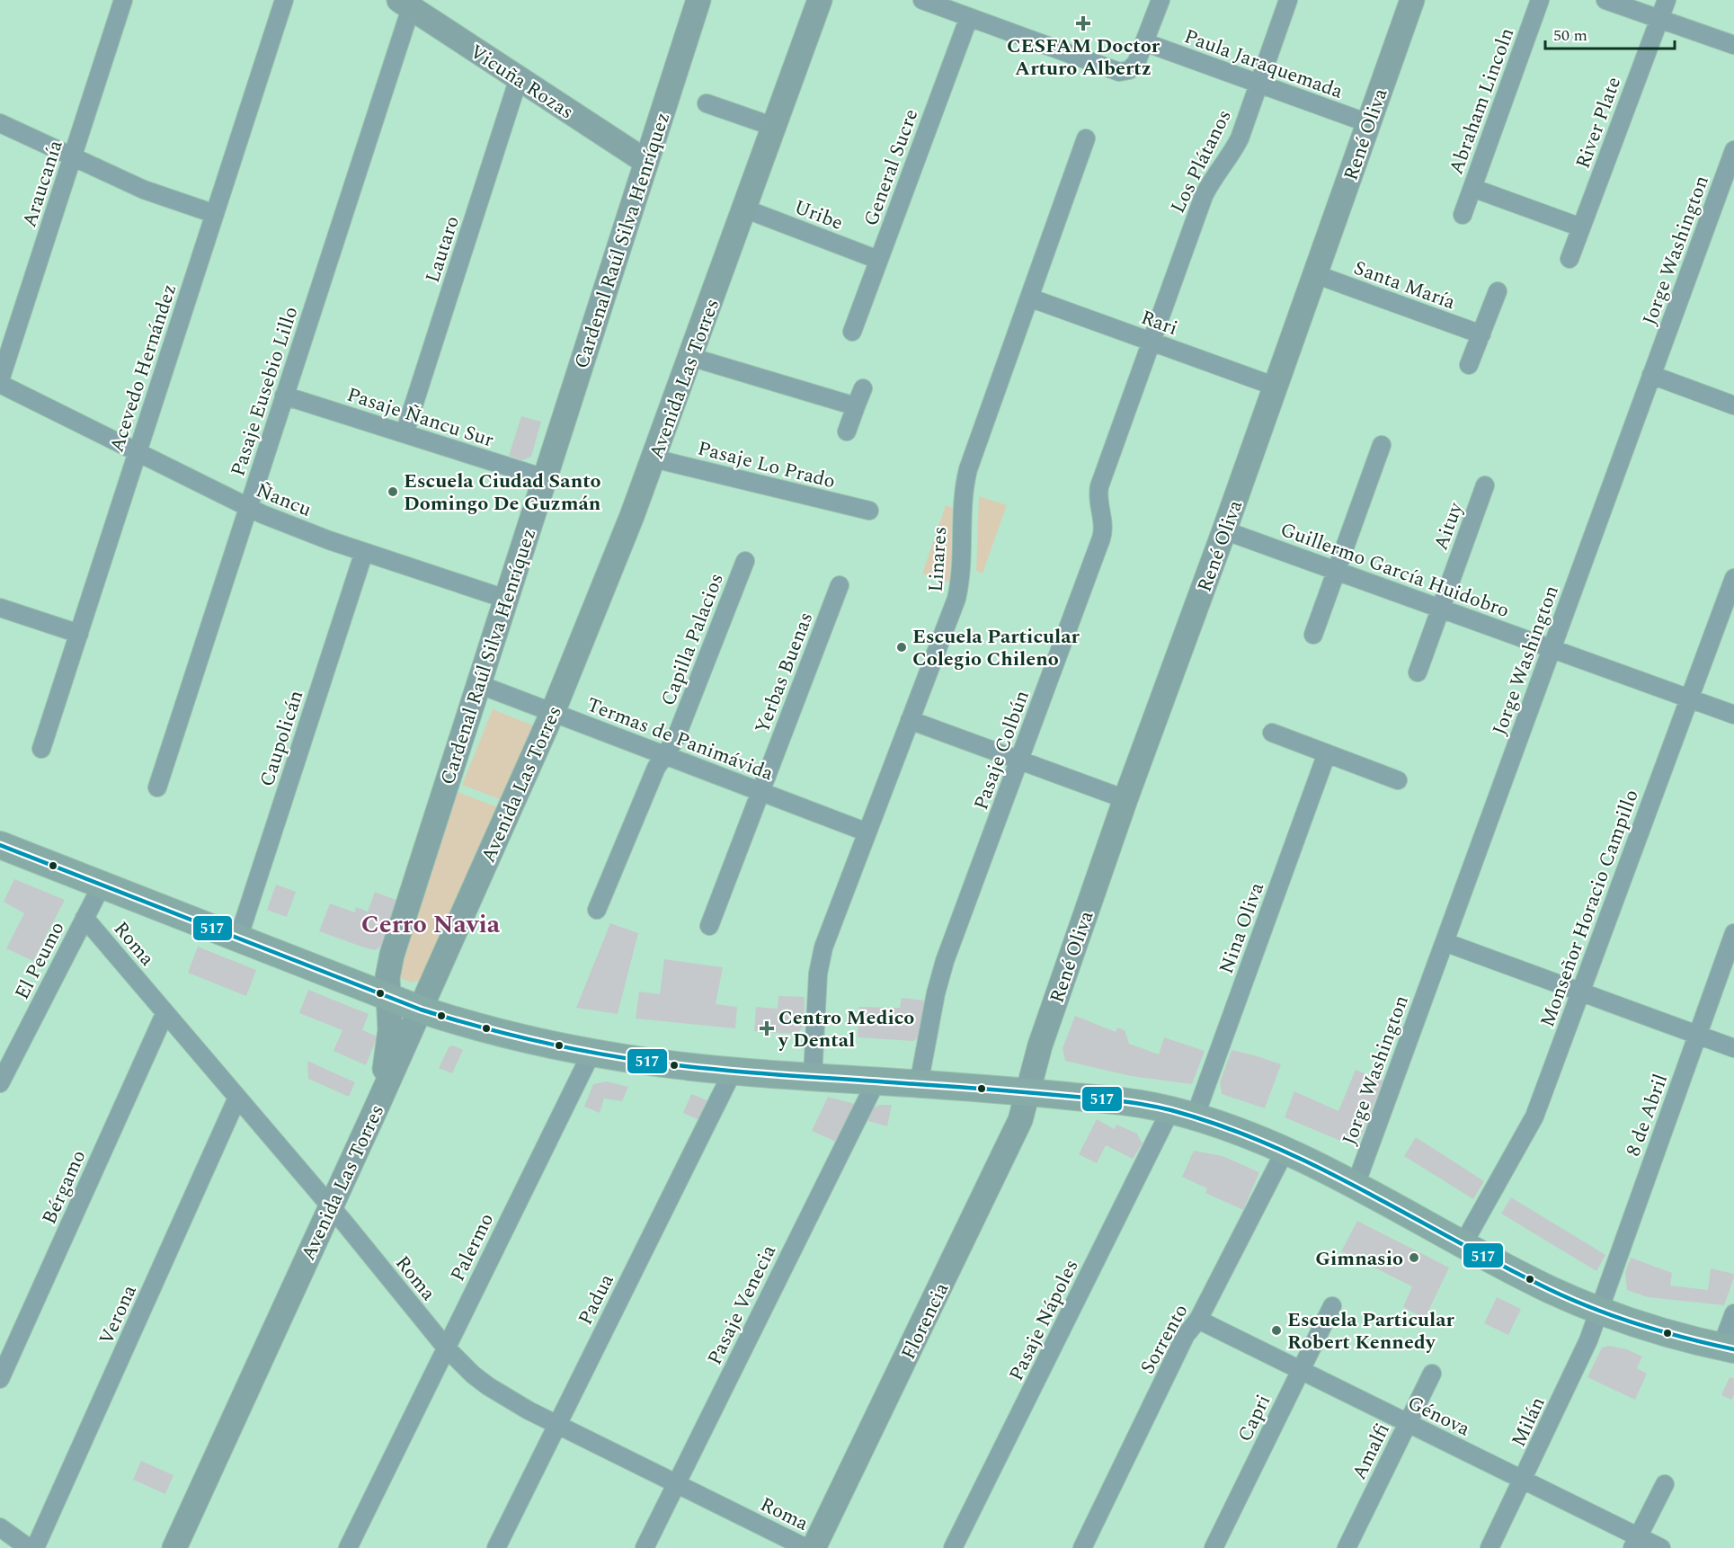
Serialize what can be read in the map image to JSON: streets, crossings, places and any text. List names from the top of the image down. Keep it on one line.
{"streets":{"main road":["Vicuña Rozas","René Oliva","Cardenal Raúl Silva Henríquez","Avenida Las Torres","Florencia"],"street":["Paula Jaraquemada","Abraham Lincoln","River Plate","Los Plátanos","General Sucre","Araucanía","Uribe","Lautaro","Jorge Washington","Santa María","Rari","Acevedo Hernández","Pasaje Eusebio Lillo","Pasaje Ñancu Sur","Pasaje Lo Prado","Ñancu","Aituy","Linares","Guillermo García Huidobro","Capilla Palacios","Yerbas Buenas","Caupolicán","Termas de Panimávida","Pasaje Colbún","Monseñor Horacio Campillo","Nina Oliva","Roma","El Peumo","8 de Abril","Bérgamo","Palermo","Padua","Pasaje Venecia","Verona","Pasaje Nápoles","Sorrento","Génova","Capri","Milán","Amalfi"]},"crossings":[["Paula Jaraquemada","René Oliva"],["Paula Jaraquemada","Los Plátanos"],["Vicuña Rozas","Cardenal Raúl Silva Henríquez"],["Vicuña Rozas","Lautaro"],["Vicuña Rozas","Pasaje Eusebio Lillo"],["René Oliva","Santa María"],["René Oliva","Rari"],["René Oliva","Guillermo García Huidobro"],["René Oliva","Florencia"],["Los Plátanos","Rari"],["Los Plátanos","Pasaje Colbún"],["General Sucre","Uribe"],["Araucanía","Ñancu"],["Uribe","Avenida Las Torres"],["Cardenal Raúl Silva Henríquez","Avenida Las Torres"],["Cardenal Raúl Silva Henríquez","Pasaje Ñancu Sur"],["Cardenal Raúl Silva Henríquez","Ñancu"],["Cardenal Raúl Silva Henríquez","Termas de Panimávida"],["Lautaro","Pasaje Ñancu Sur"],["Jorge Washington","Guillermo García Huidobro"],["Rari","Linares"],["Rari","Pasaje Colbún"],["Acevedo Hernández","Ñancu"],["Avenida Las Torres","Pasaje Lo Prado"],["Avenida Las Torres","Termas de Panimávida"],["Avenida Las Torres","Roma"],["Pasaje Eusebio Lillo","Pasaje Ñancu Sur"],["Pasaje Eusebio Lillo","Ñancu"],["Ñancu","Caupolicán"],["Aituy","Guillermo García Huidobro"],["Linares","Termas de Panimávida"],["Guillermo García Huidobro","Monseñor Horacio Campillo"],["Capilla Palacios","Termas de Panimávida"],["Yerbas Buenas","Termas de Panimávida"],["Nina Oliva","Pasaje Nápoles"],["Roma","El Peumo"],["Roma","Bérgamo"],["Roma","Palermo"],["Roma","Padua"],["Roma","Pasaje Venecia"],["Roma","Verona"],["8 de Abril","Milán"],["Sorrento","Génova"],["Génova","Capri"],["Génova","Milán"],["Génova","Amalfi"]],"districts":["Cerro Navia"],"places":{"health":["CESFAM Doctor Arturo Albertz","Centro Medico y Dental"],"other":["Escuela Ciudad Santo Domingo De Guzmán","Escuela Particular Colegio Chileno","Gimnasio","Escuela Particular Robert Kennedy"]},"lines":["transit line 517"],"scale_bar":"50 m"}
